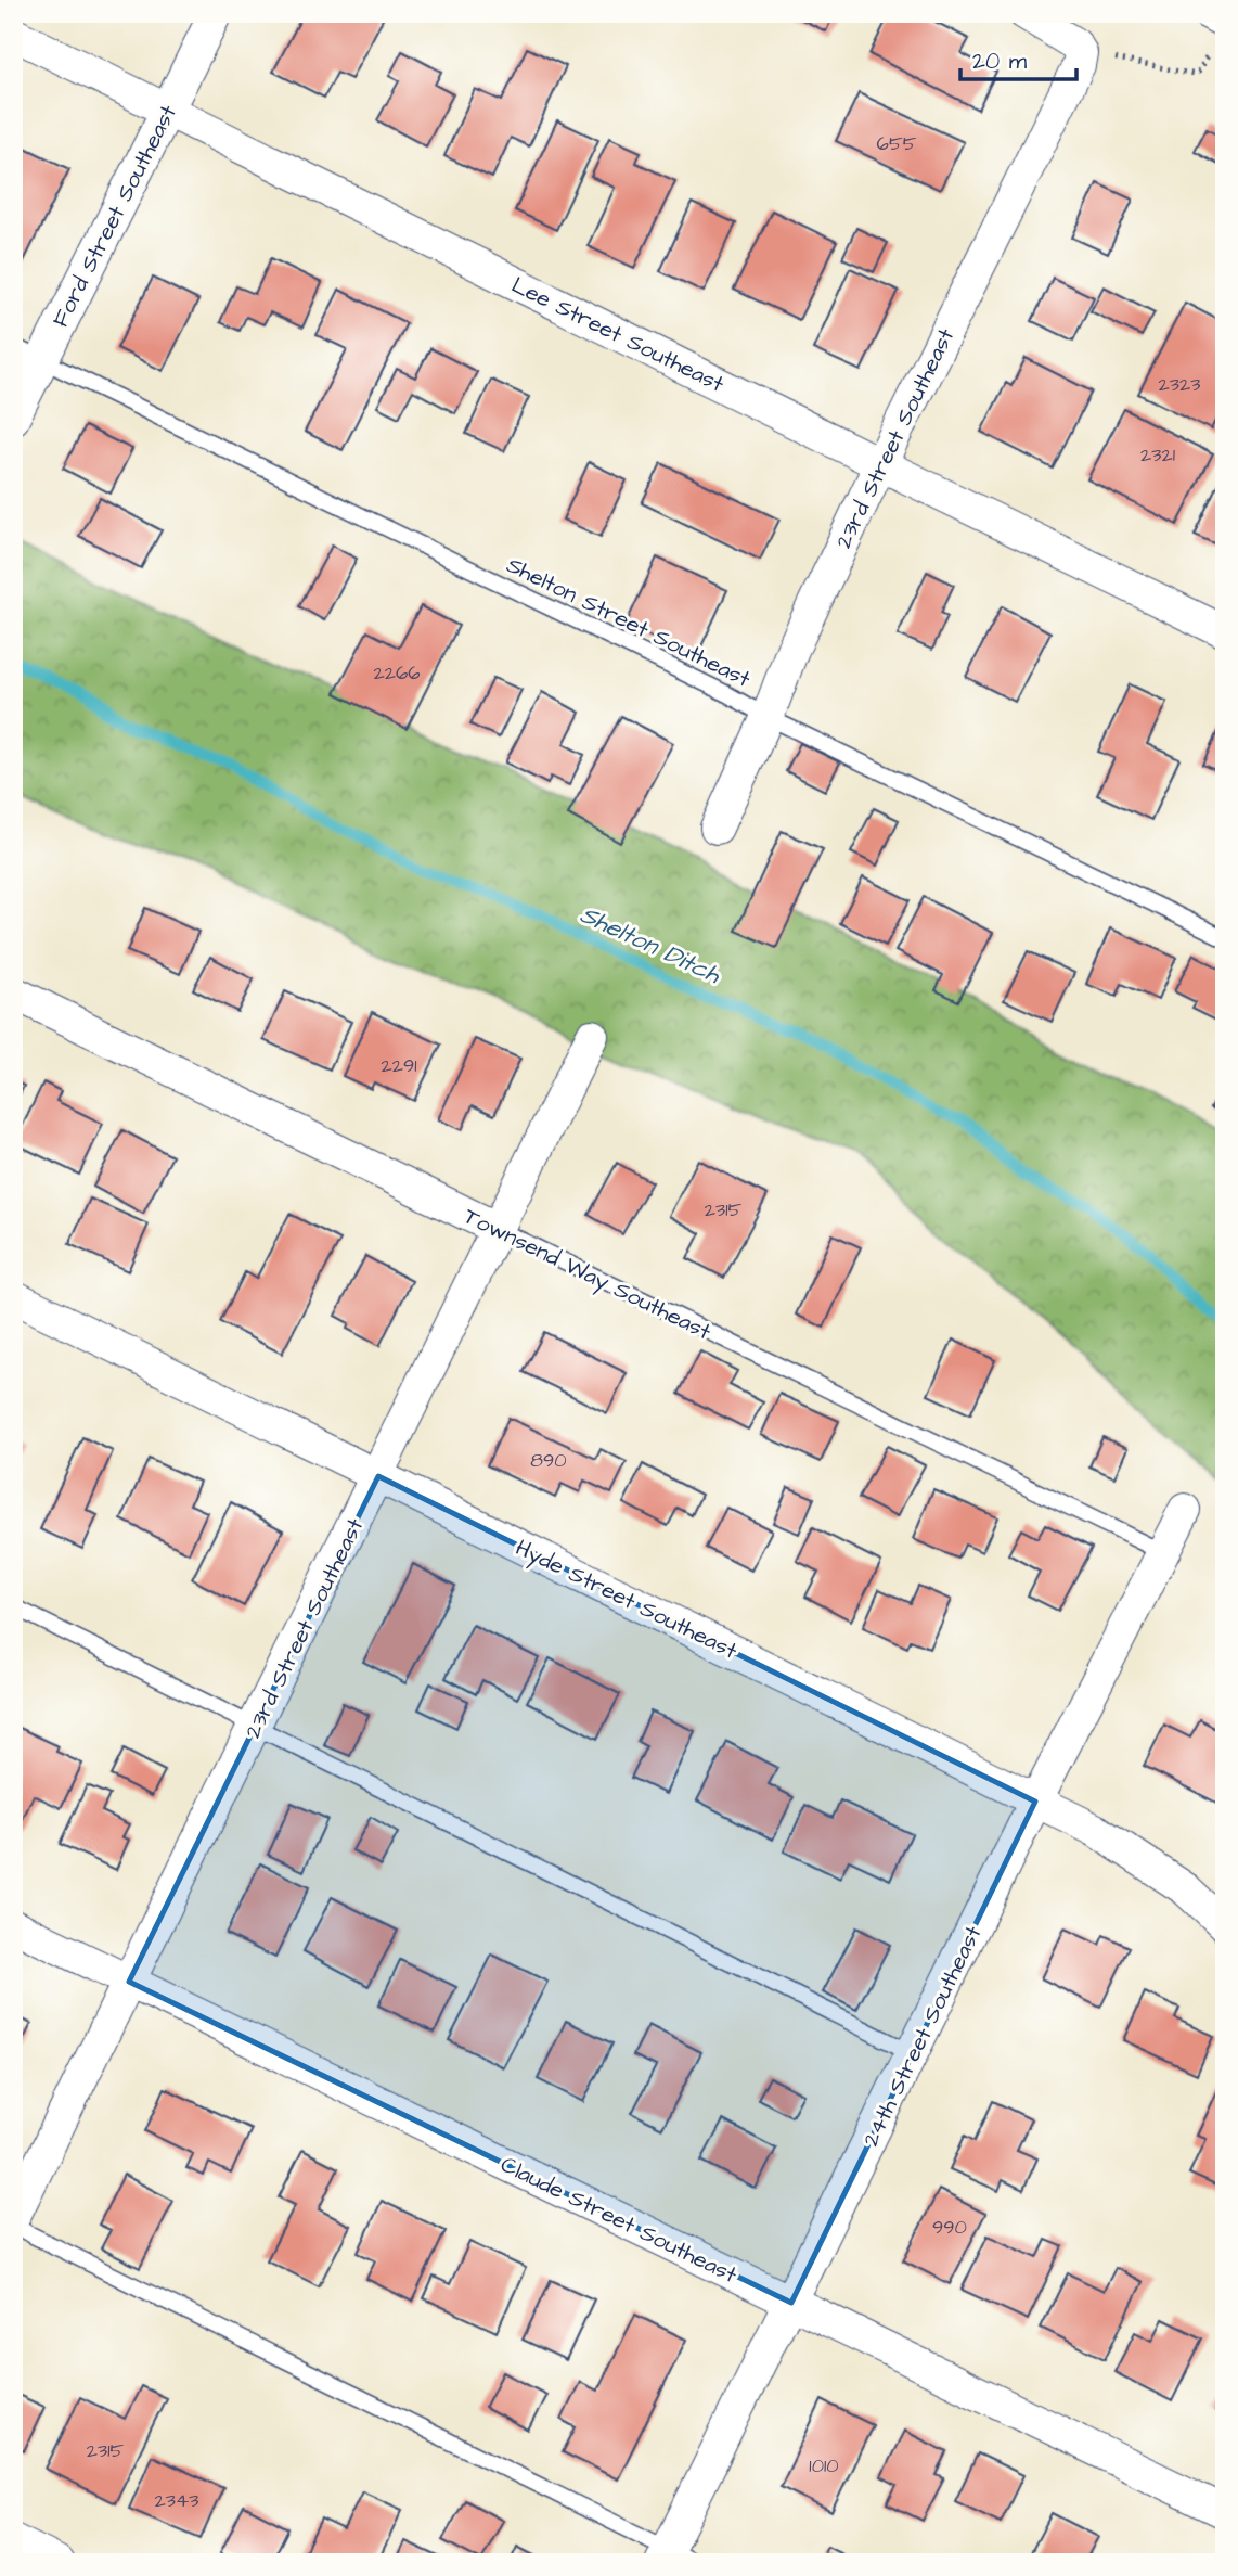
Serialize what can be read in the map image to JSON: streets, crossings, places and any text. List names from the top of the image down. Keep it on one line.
{"streets":{"street":["Ford Street Southeast","Lee Street Southeast","23rd Street Southeast","Townsend Way Southeast","Hyde Street Southeast","24th Street Southeast","Claude Street Southeast"],"lane":["Shelton Street Southeast"]},"crossings":[["Ford Street Southeast","Lee Street Southeast"],["Ford Street Southeast","Shelton Street Southeast"],["Lee Street Southeast","23rd Street Southeast"],["23rd Street Southeast","Shelton Street Southeast"],["23rd Street Southeast","Townsend Way Southeast"],["23rd Street Southeast","Hyde Street Southeast"],["23rd Street Southeast","Claude Street Southeast"],["Townsend Way Southeast","24th Street Southeast"],["Hyde Street Southeast","24th Street Southeast"],["24th Street Southeast","Claude Street Southeast"]],"water":["Shelton Ditch"],"house_numbers":["655","2323","2321","2266","2291","2315","890","990","2315","1010","2343"],"scale_bar":"20 m"}
